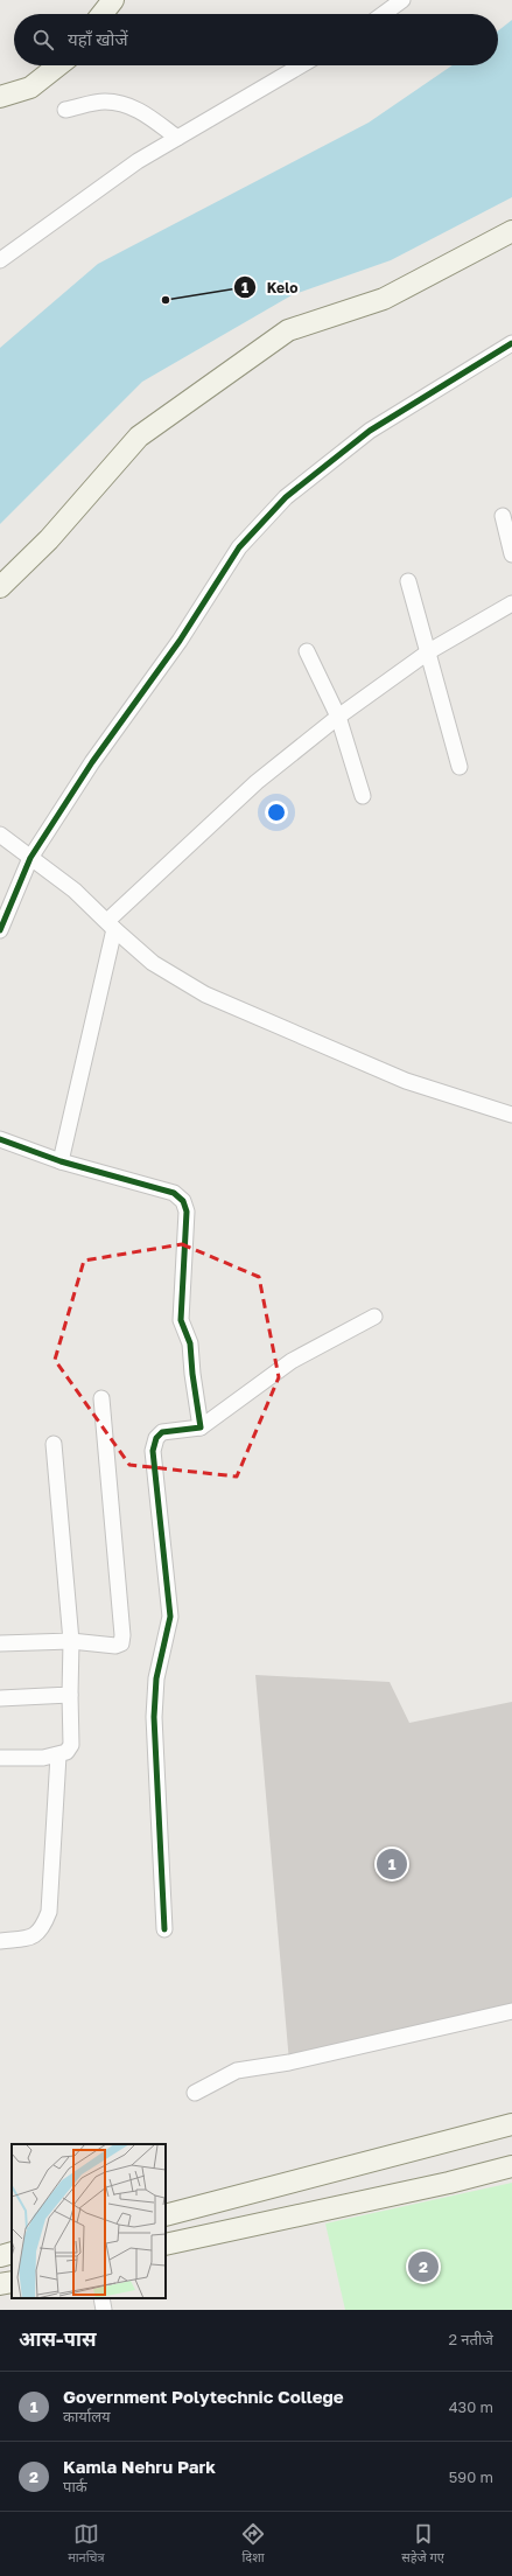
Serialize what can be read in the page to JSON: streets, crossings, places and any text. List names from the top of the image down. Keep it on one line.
{"places":["Kelo"],"page":{"search":"यहाँ खोजें","pins":["1","2"],"heading":["आस-पास","2 नतीजे"],"list":[{"mark":"1","name":"Government Polytechnic College","note":"कार्यालय","value":"430 m"},{"mark":"2","name":"Kamla Nehru Park","note":"पार्क","value":"590 m"}],"nav":["मानचित्र","दिशा","सहेजे गए"]}}
